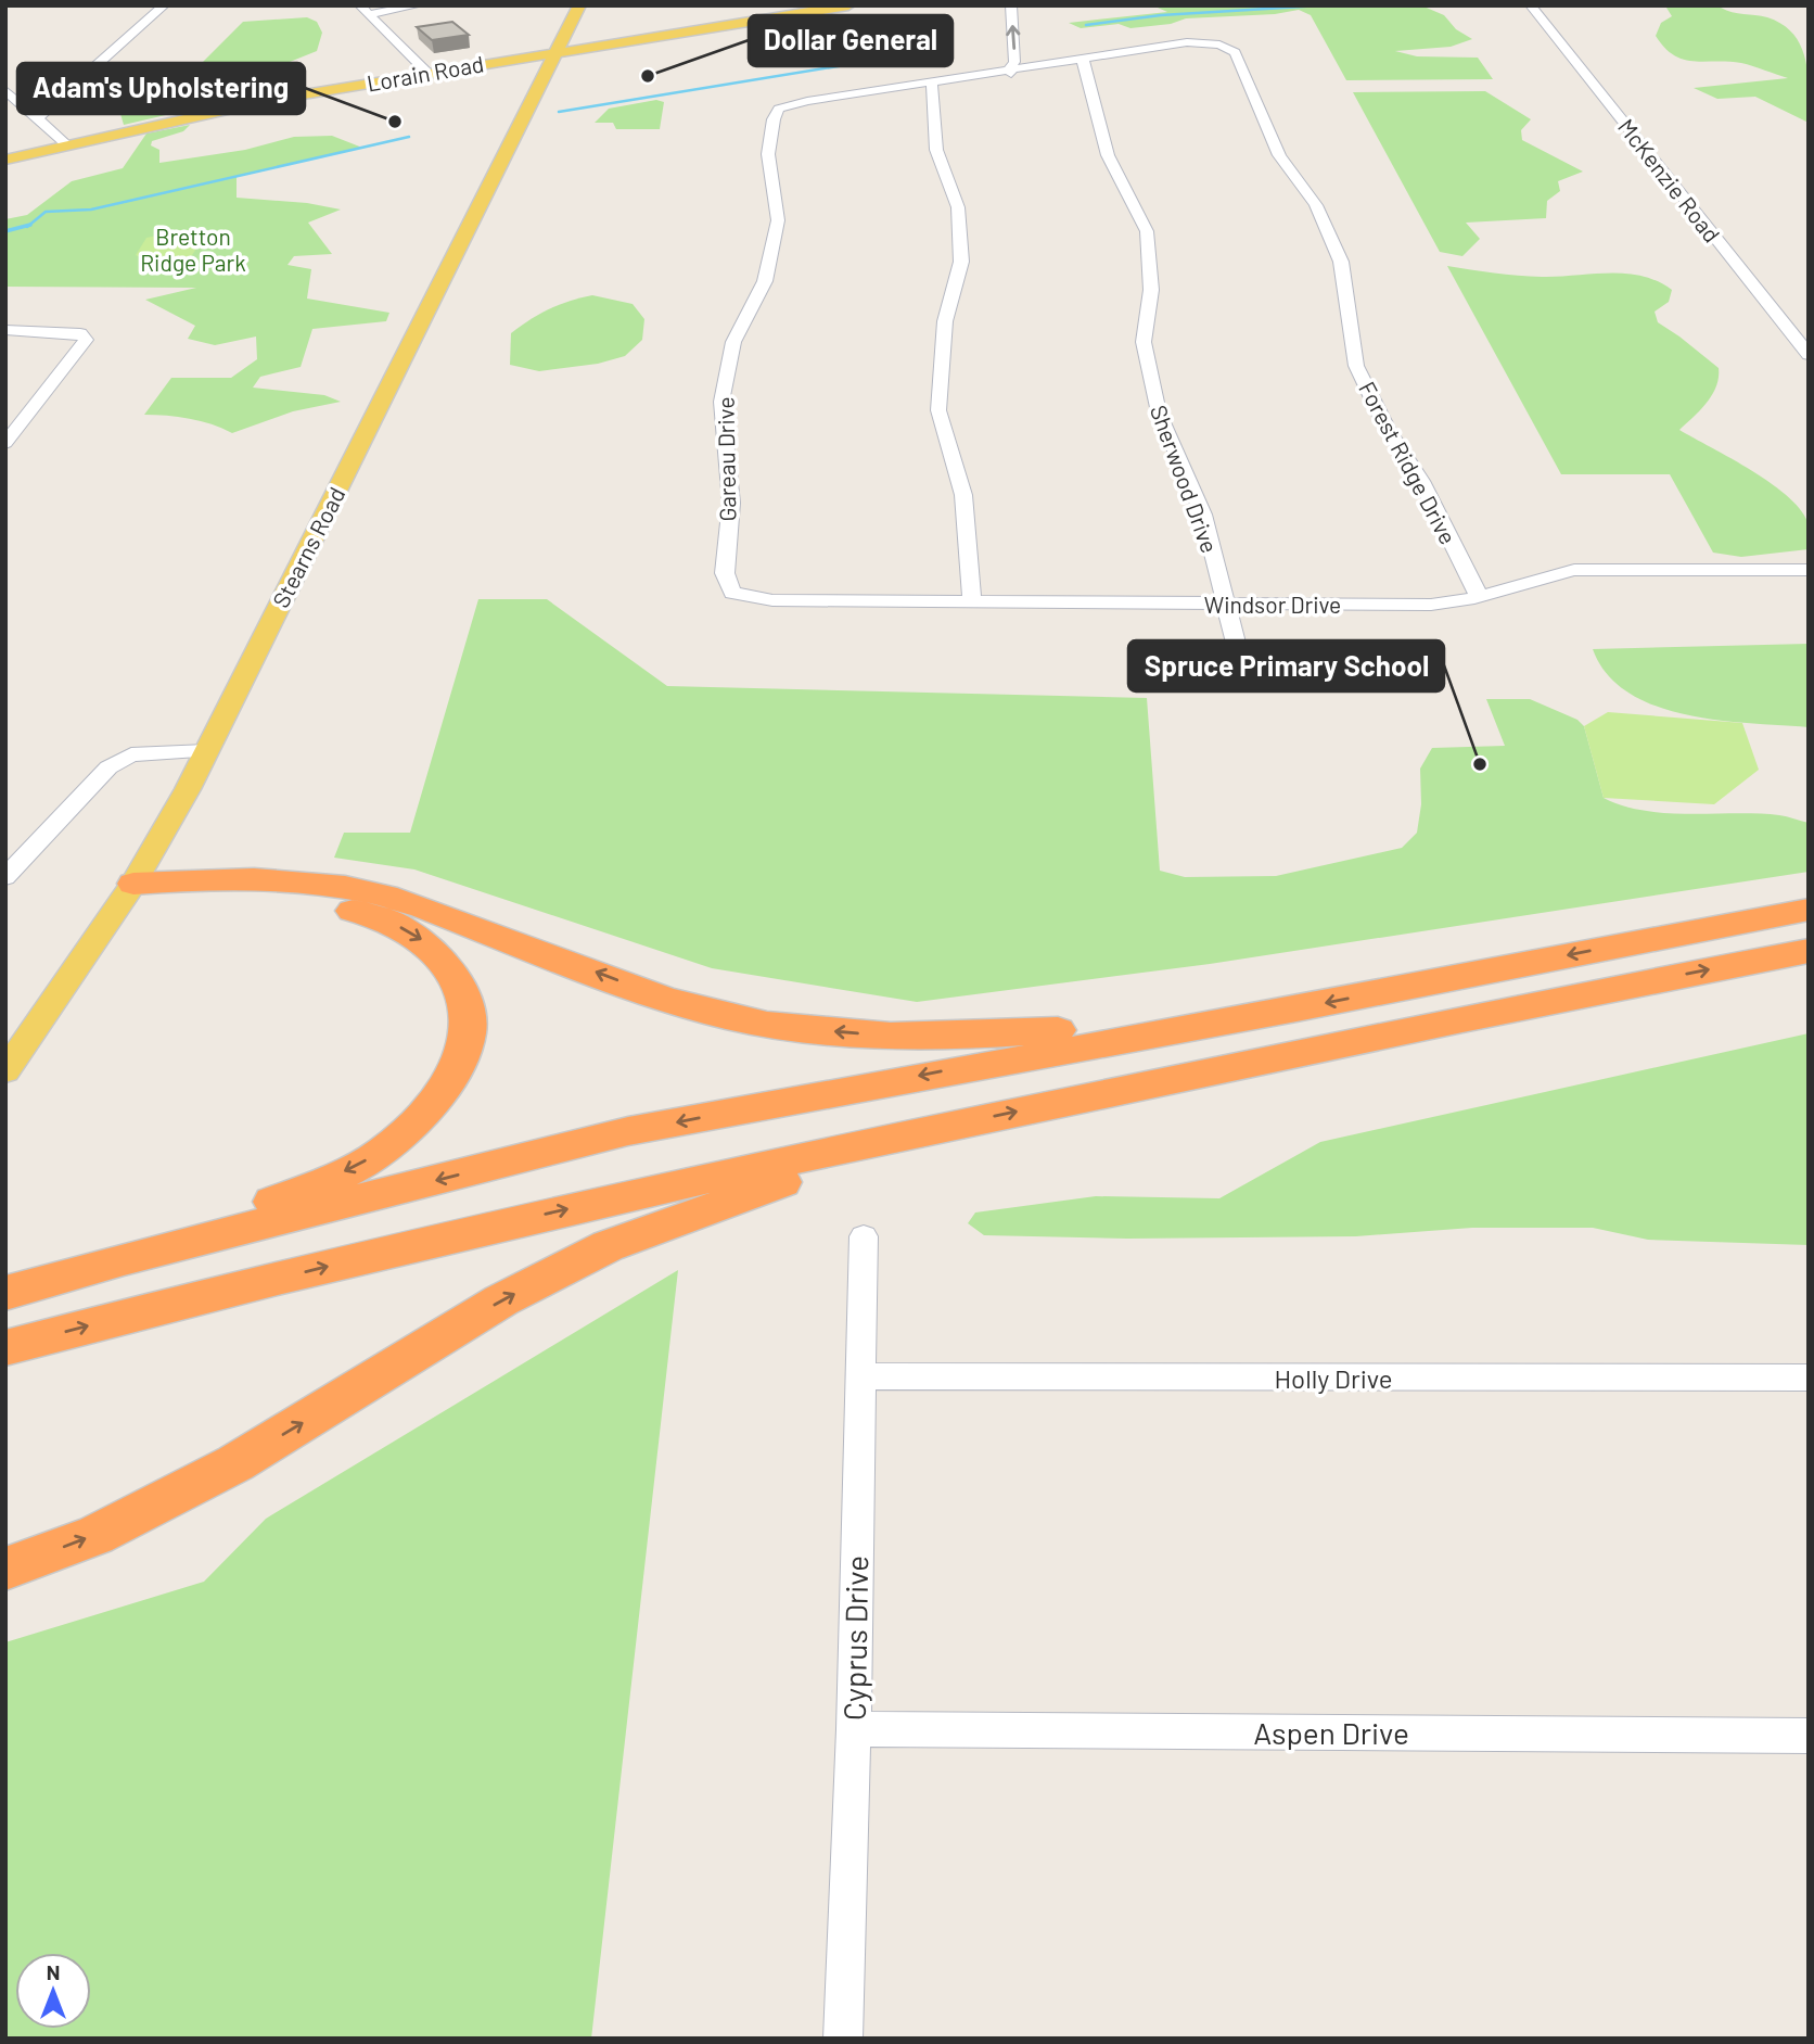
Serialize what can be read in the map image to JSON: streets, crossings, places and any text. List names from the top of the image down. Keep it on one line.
{"streets":{"main road":["Lorain Road","Stearns Road"],"street":["McKenzie Road","Gareau Drive","Forest Ridge Drive","Sherwood Drive","Windsor Drive","Holly Drive","Cyprus Drive","Aspen Drive"]},"crossings":[["Lorain Road","Stearns Road"],["Gareau Drive","Windsor Drive"],["Forest Ridge Drive","Sherwood Drive"],["Forest Ridge Drive","Windsor Drive"],["Sherwood Drive","Windsor Drive"],["Holly Drive","Cyprus Drive"],["Cyprus Drive","Aspen Drive"]],"parks":["Bretton Ridge Park"],"places":["Dollar General","Adam's Upholstering","Spruce Primary School"],"north":"top"}
